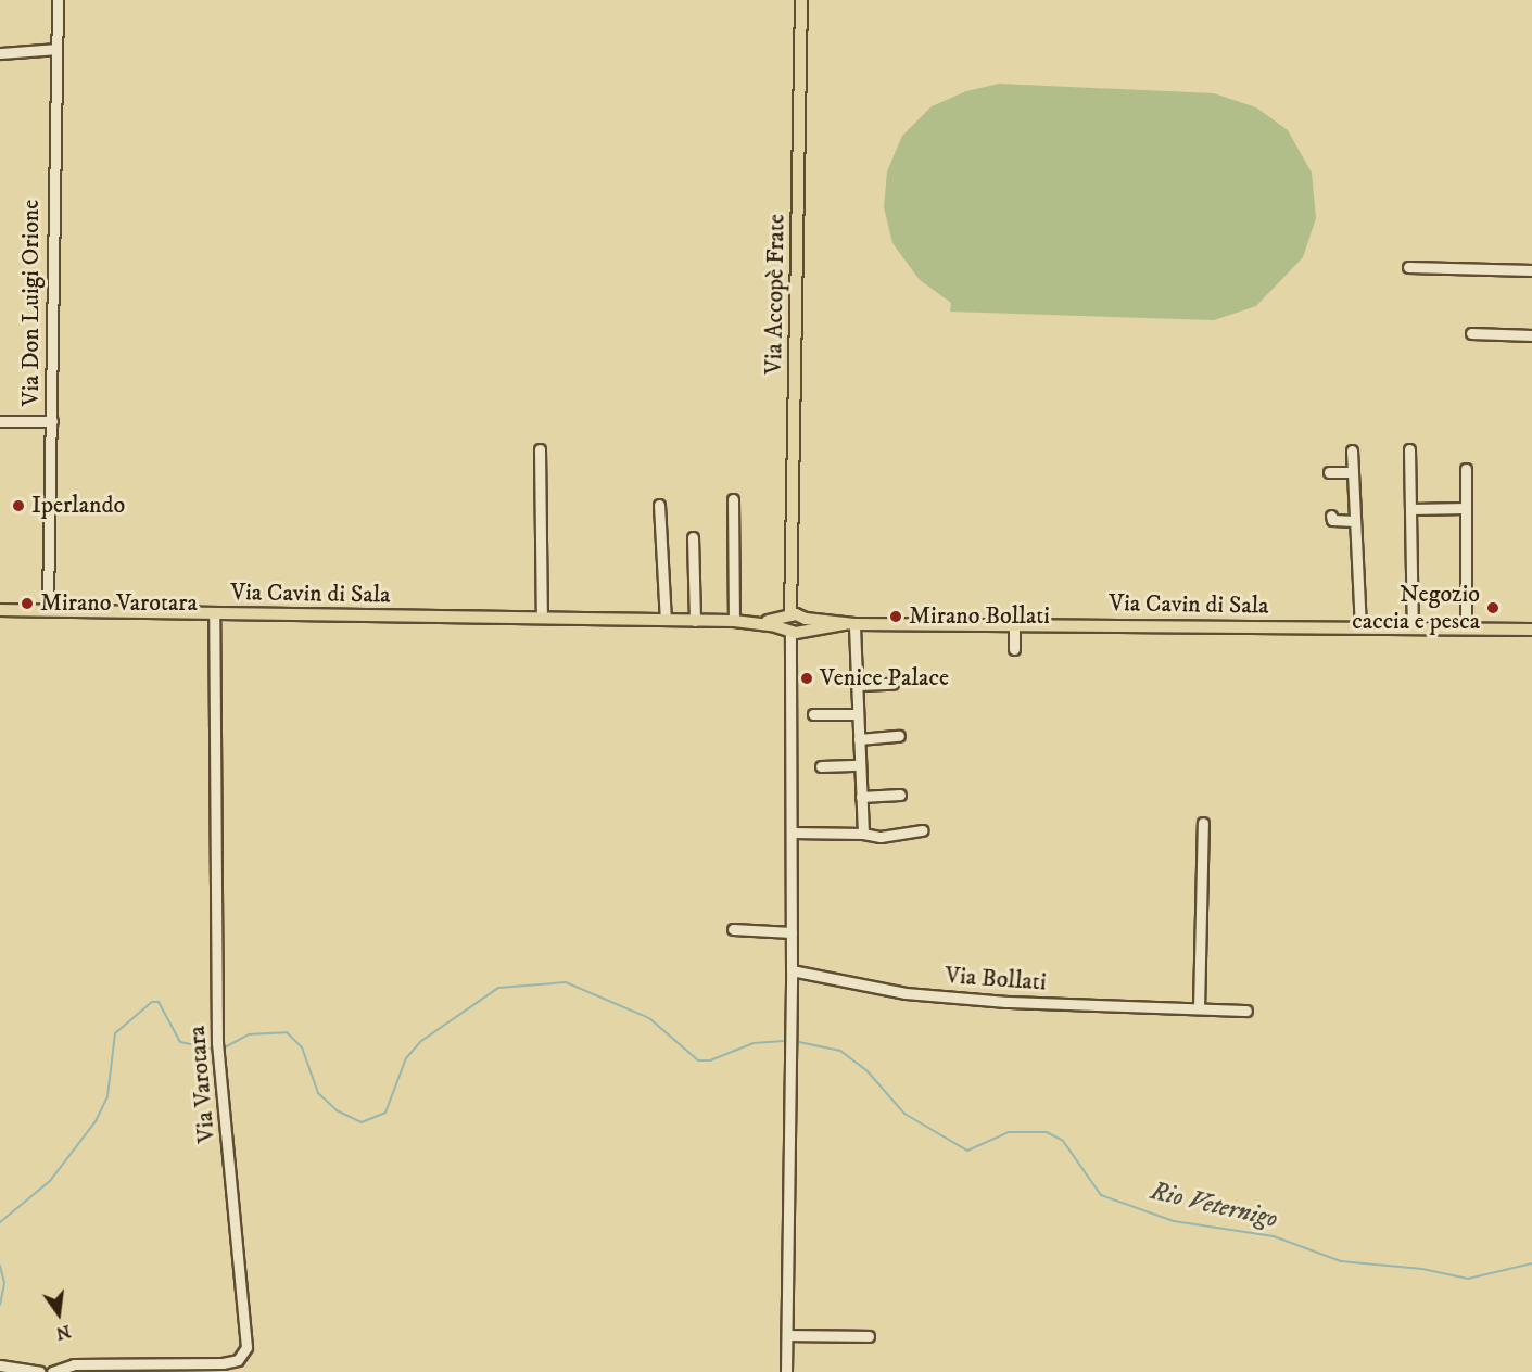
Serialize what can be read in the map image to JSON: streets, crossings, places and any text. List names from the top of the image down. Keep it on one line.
{"streets":{"main road":["Via Accopè Frate","Via Cavin di Sala"],"street":["Via Don Luigi Orione","Via Bollati","Via Varotara"]},"crossings":[["Via Accopè Frate","Via Cavin di Sala"],["Via Cavin di Sala","Via Varotara"]],"water":["Rio Veternigo"],"places":["Iperlando","Mirano Varotara","Negozio caccia e pesca","Mirano Bollati","Venice Palace"],"north":"bottom"}
